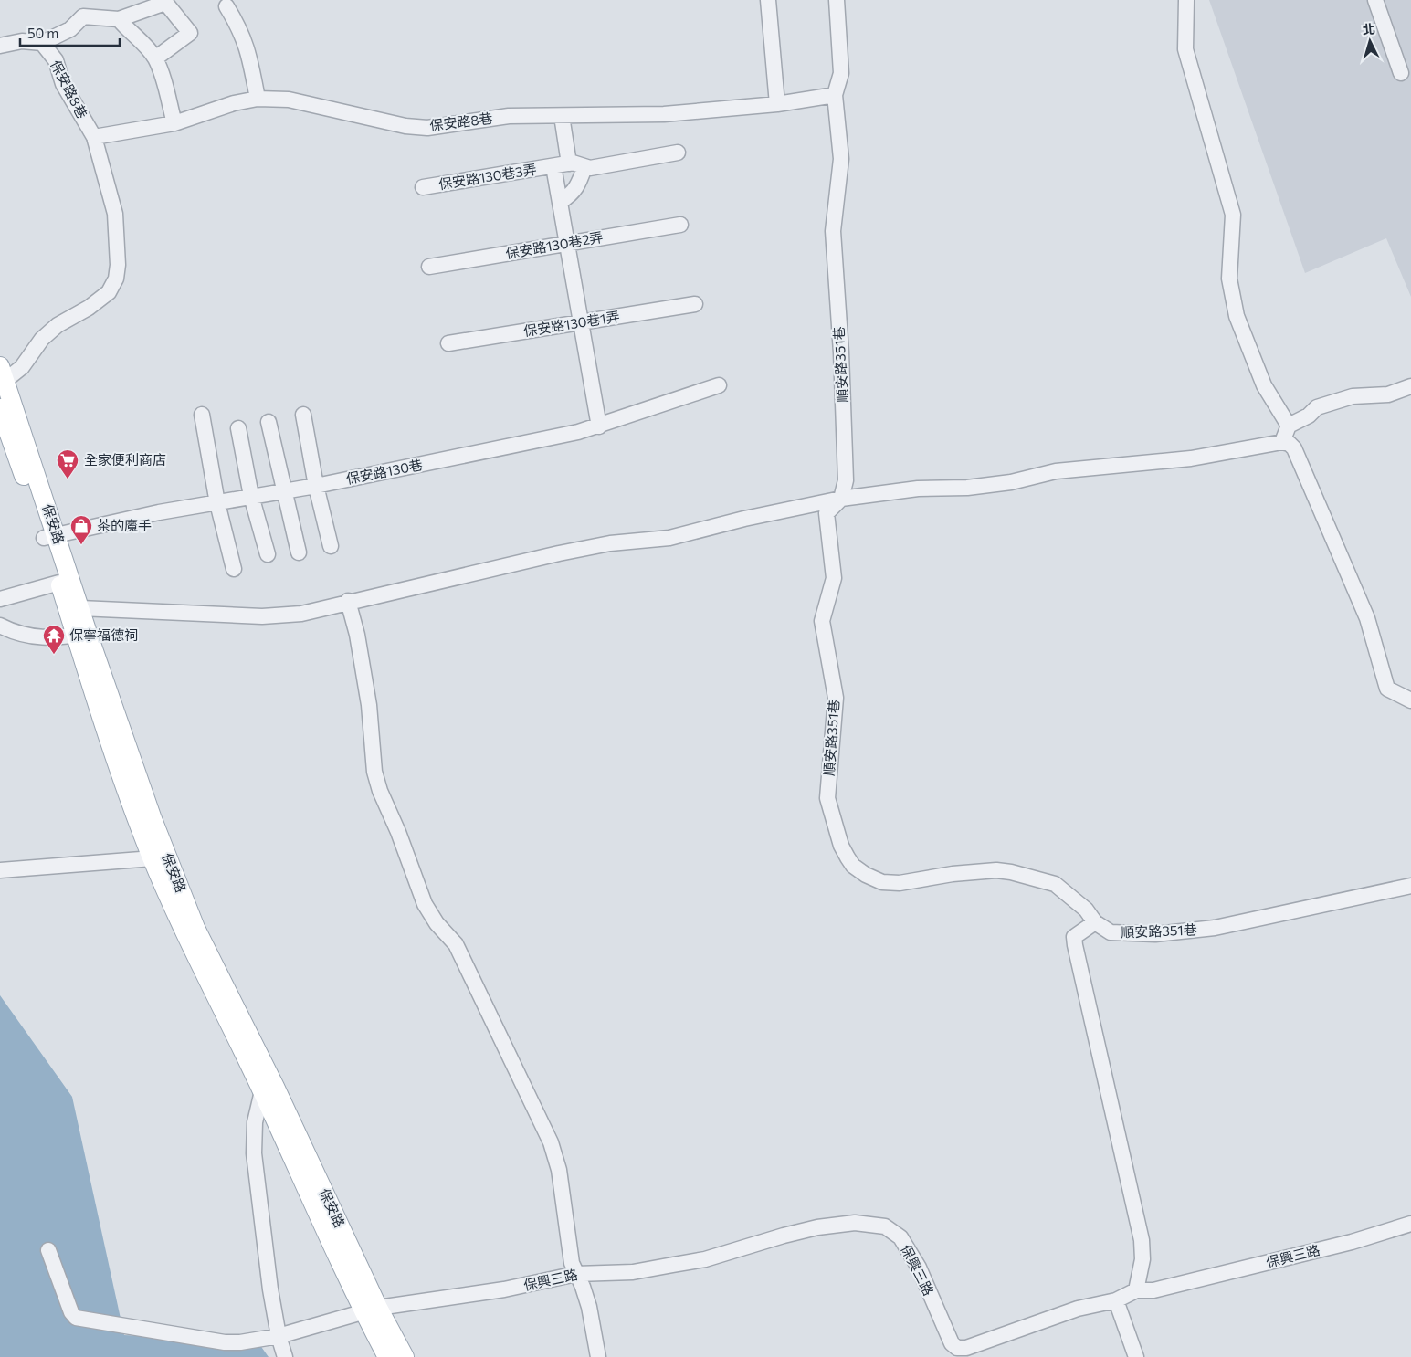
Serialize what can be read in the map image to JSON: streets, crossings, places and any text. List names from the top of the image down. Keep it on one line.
{"streets":{"main road":["保安路"],"street":["保安路8巷","保安路130巷3弄","保安路130巷2弄","保安路130巷1弄","順安路351巷","保安路130巷","保興三路"]},"crossings":[["保安路8巷","順安路351巷"],["保安路8巷","保安路"],["保安路130巷","保安路"],["保安路","保興三路"]],"places":{"supermarket":["全家便利商店"],"shop":["茶的魔手"],"temple":["保寧福德祠"]},"scale_bar":"50 m","north":"top"}
